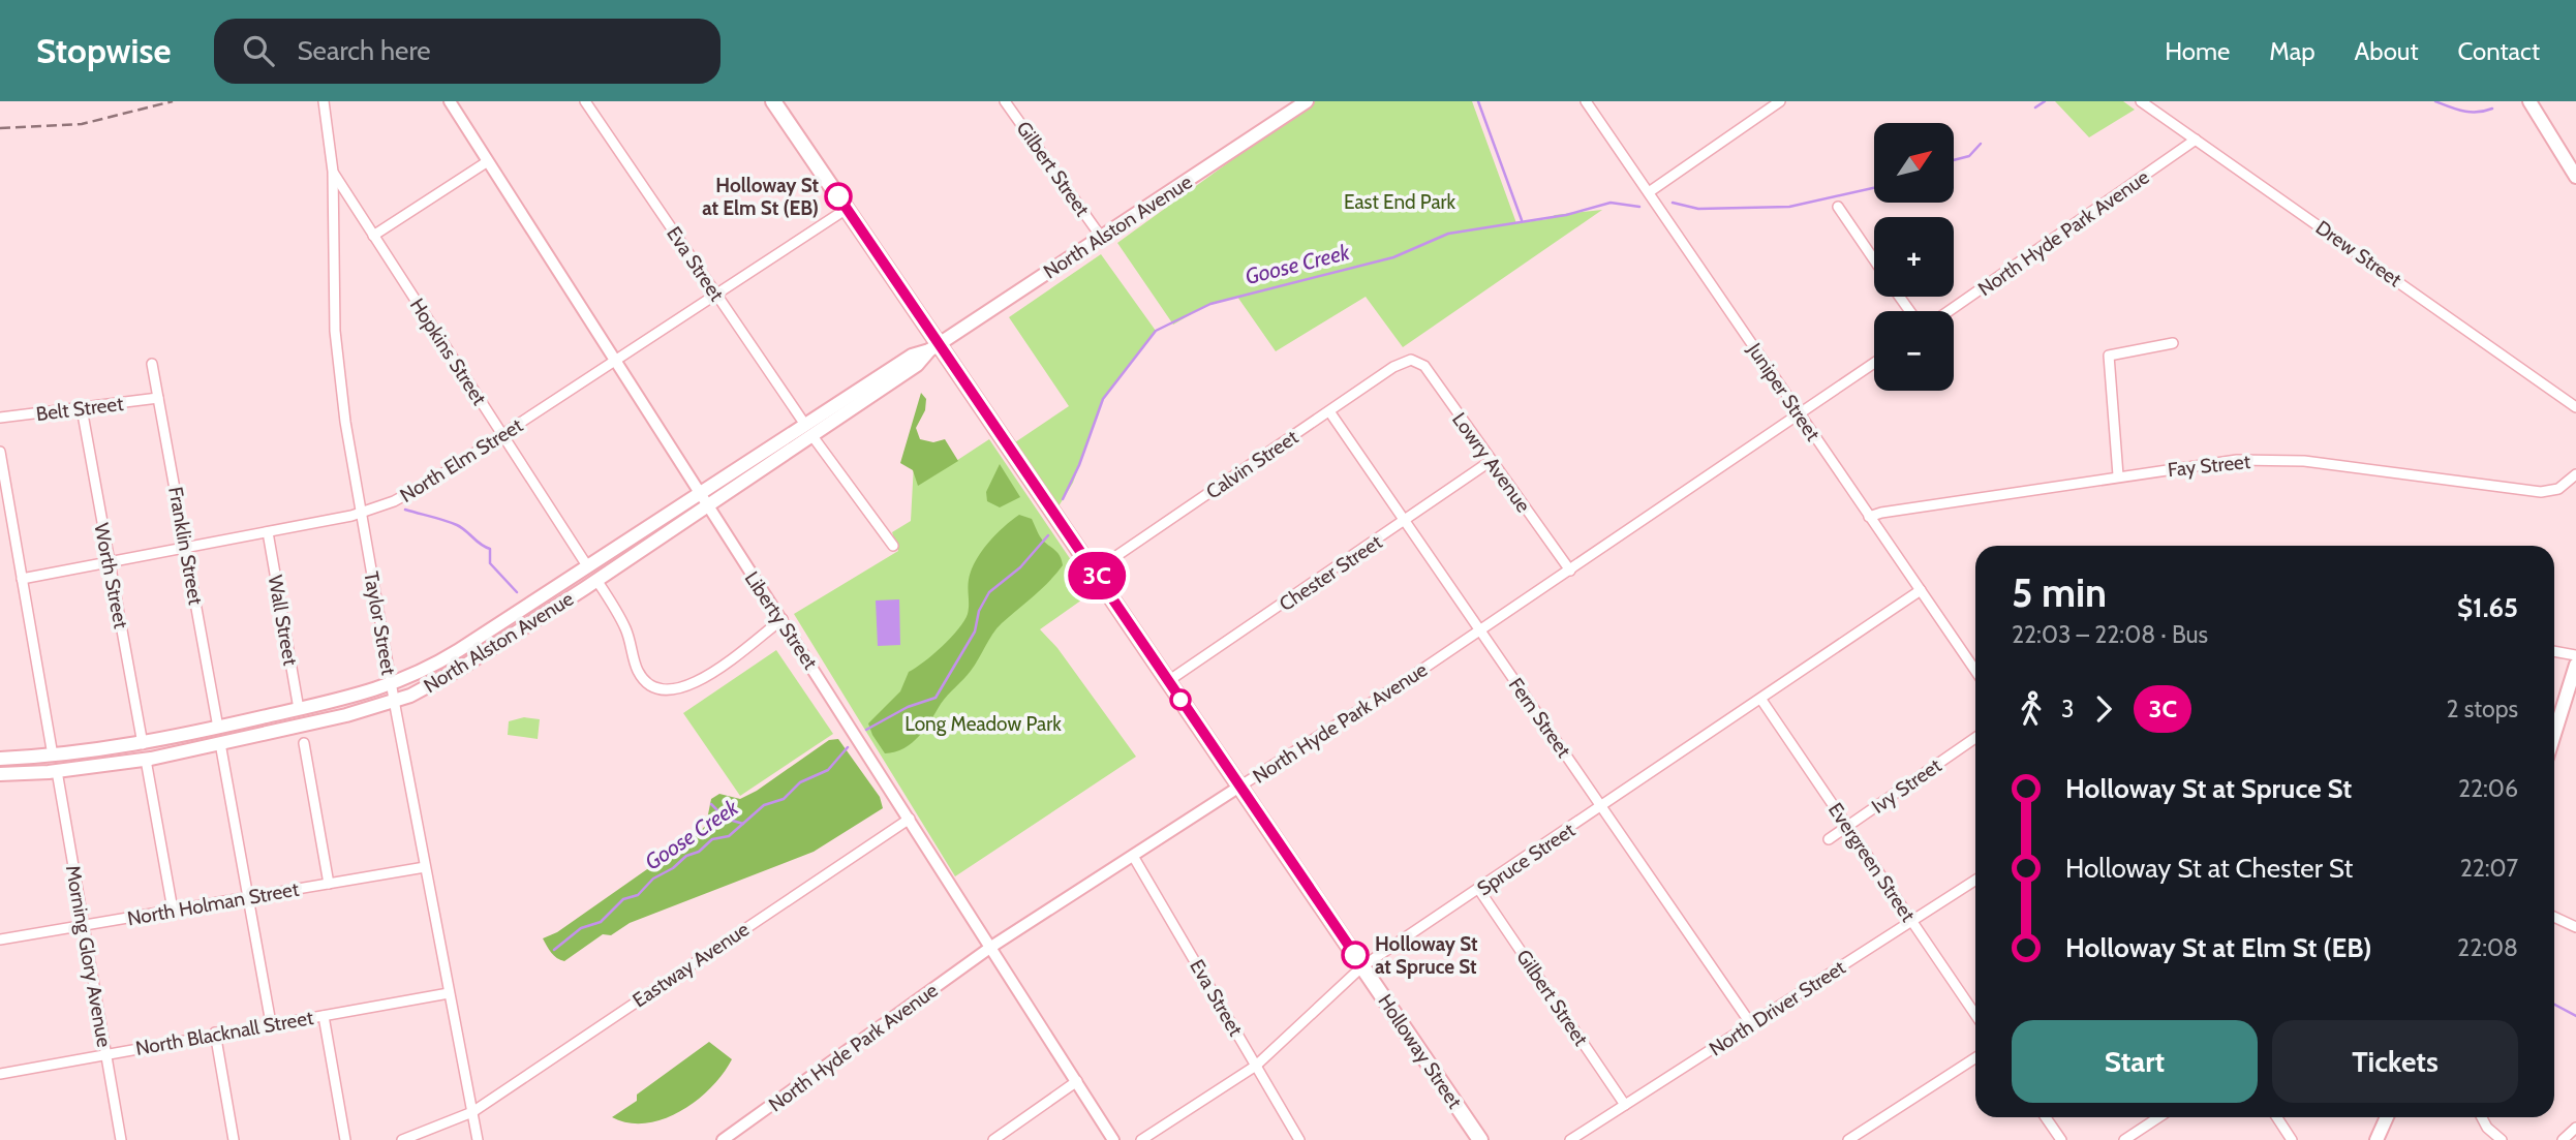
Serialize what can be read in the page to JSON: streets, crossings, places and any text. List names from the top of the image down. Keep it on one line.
{"streets":{"main road":["North Alston Avenue","Holloway Street"],"street":["Gilbert Street","North Hyde Park Avenue","Drew Street","Eva Street","Hopkins Street","Juniper Street","Belt Street","North Elm Street","Lowry Avenue","Calvin Street","Fay Street","Franklin Street","Chester Street","Worth Street","Wall Street","Liberty Street","Taylor Street","Fern Street","Ivy Street","Spruce Street","Evergreen Street","North Holman Street","Morning Glory Avenue","Eastway Avenue","North Driver Street","North Blacknall Street"]},"crossings":[["Gilbert Street","North Alston Avenue"],["Gilbert Street","Spruce Street"],["Gilbert Street","North Driver Street"],["North Alston Avenue","Eva Street"],["North Alston Avenue","Hopkins Street"],["North Alston Avenue","Franklin Street"],["North Alston Avenue","Worth Street"],["North Alston Avenue","Wall Street"],["North Alston Avenue","Liberty Street"],["North Alston Avenue","Taylor Street"],["North Alston Avenue","Morning Glory Avenue"],["North Alston Avenue","Holloway Street"],["North Hyde Park Avenue","Drew Street"],["North Hyde Park Avenue","Eva Street"],["North Hyde Park Avenue","Juniper Street"],["North Hyde Park Avenue","Lowry Avenue"],["North Hyde Park Avenue","Liberty Street"],["North Hyde Park Avenue","Fern Street"],["North Hyde Park Avenue","Holloway Street"],["Eva Street","North Elm Street"],["Eva Street","Spruce Street"],["Hopkins Street","North Elm Street"],["Hopkins Street","Taylor Street"],["Juniper Street","Fay Street"],["Juniper Street","Spruce Street"],["Belt Street","Franklin Street"],["Belt Street","Worth Street"],["North Elm Street","Franklin Street"],["North Elm Street","Worth Street"],["North Elm Street","Wall Street"],["North Elm Street","Liberty Street"],["North Elm Street","Taylor Street"],["North Elm Street","Holloway Street"],["Lowry Avenue","Calvin Street"],["Lowry Avenue","Chester Street"],["Calvin Street","Fern Street"],["Calvin Street","Holloway Street"],["Chester Street","Fern Street"],["Chester Street","Holloway Street"],["Liberty Street","Eastway Avenue"],["Taylor Street","North Holman Street"],["Taylor Street","Eastway Avenue"],["Taylor Street","North Blacknall Street"],["Fern Street","Spruce Street"],["Fern Street","North Driver Street"],["Ivy Street","Evergreen Street"],["Spruce Street","Evergreen Street"],["Spruce Street","Holloway Street"],["Evergreen Street","North Driver Street"],["North Holman Street","Morning Glory Avenue"],["Morning Glory Avenue","North Blacknall Street"]],"water":["Goose Creek"],"parks":["East End Park","Long Meadow Park"],"places":["Holloway St at Elm St (EB)","Holloway St at Spruce St"],"lines":["bus line 3C"],"north":"top right","page":{"header":"Stopwise","search":"Search here","nav":["Home","Map","About","Contact"],"on_map":"3C","map_buttons":["+","−"],"heading":["5 min","22:03 – 22:08 · Bus","$1.65"],"legs":["3","3C","2 stops"],"list":[{"name":"Holloway St at Spruce St","value":"22:06"},{"name":"Holloway St at Chester St","value":"22:07"},{"name":"Holloway St at Elm St (EB)","value":"22:08"}],"buttons":["Start","Tickets"]}}
